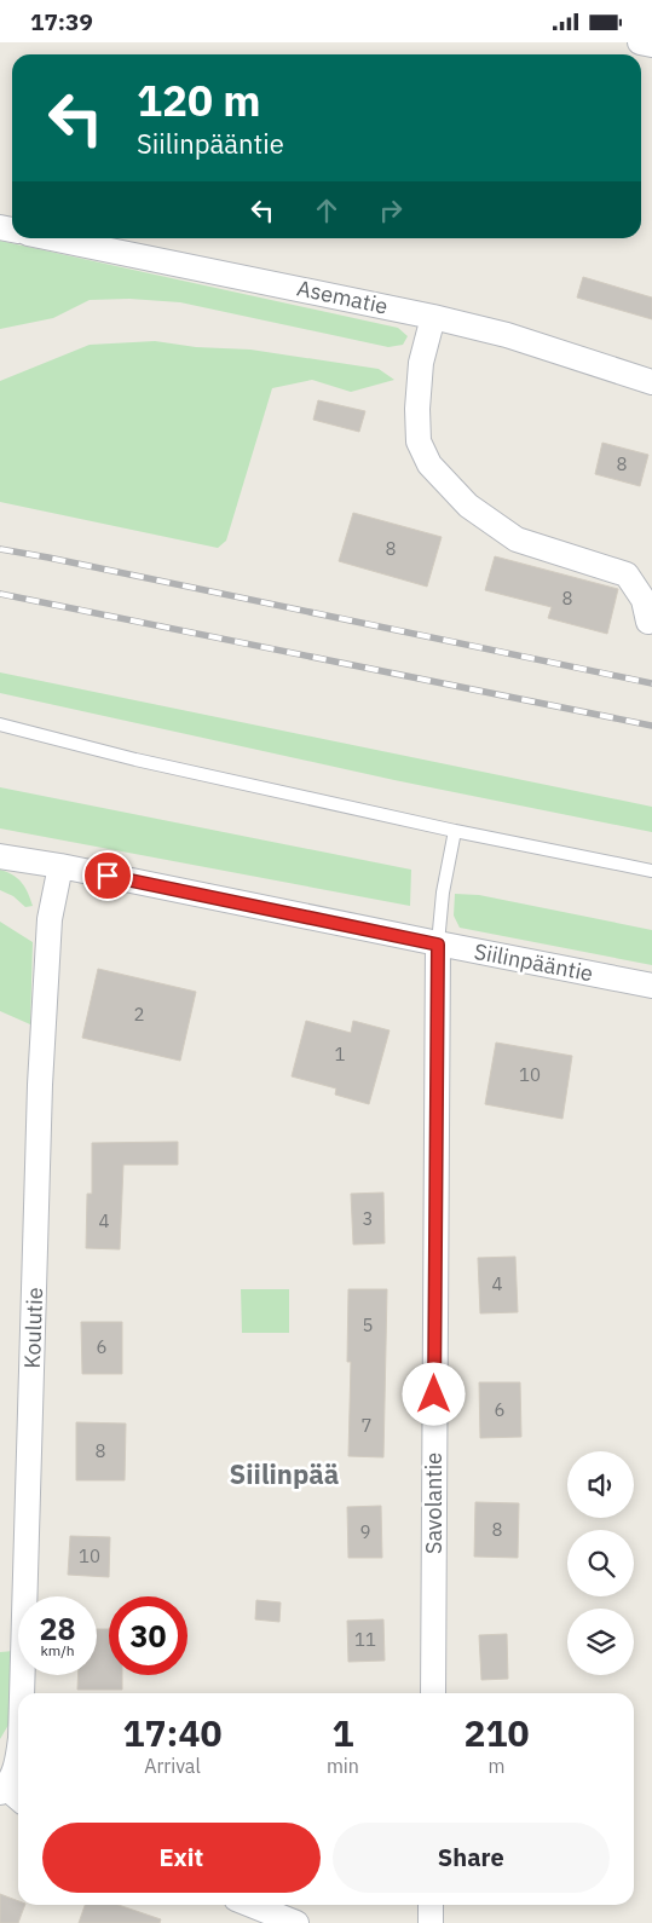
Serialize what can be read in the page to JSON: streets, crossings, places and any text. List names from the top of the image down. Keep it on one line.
{"streets":{"street":["Asematie","Siilinpääntie","Koulutie","Savolantie"]},"crossings":[["Siilinpääntie","Koulutie"],["Siilinpääntie","Savolantie"]],"districts":["Siilinpää"],"house_numbers":["8","8","8","2","1","10","3","4","4","5","6","6","7","8","8","9","10","11"],"page":{"status":"17:39","turn":["120 m","Siilinpääntie"],"speed":"28 km/h","limit":"30","eta":["17:40","Arrival","1","min","210","m"],"buttons":["Exit","Share"]}}
